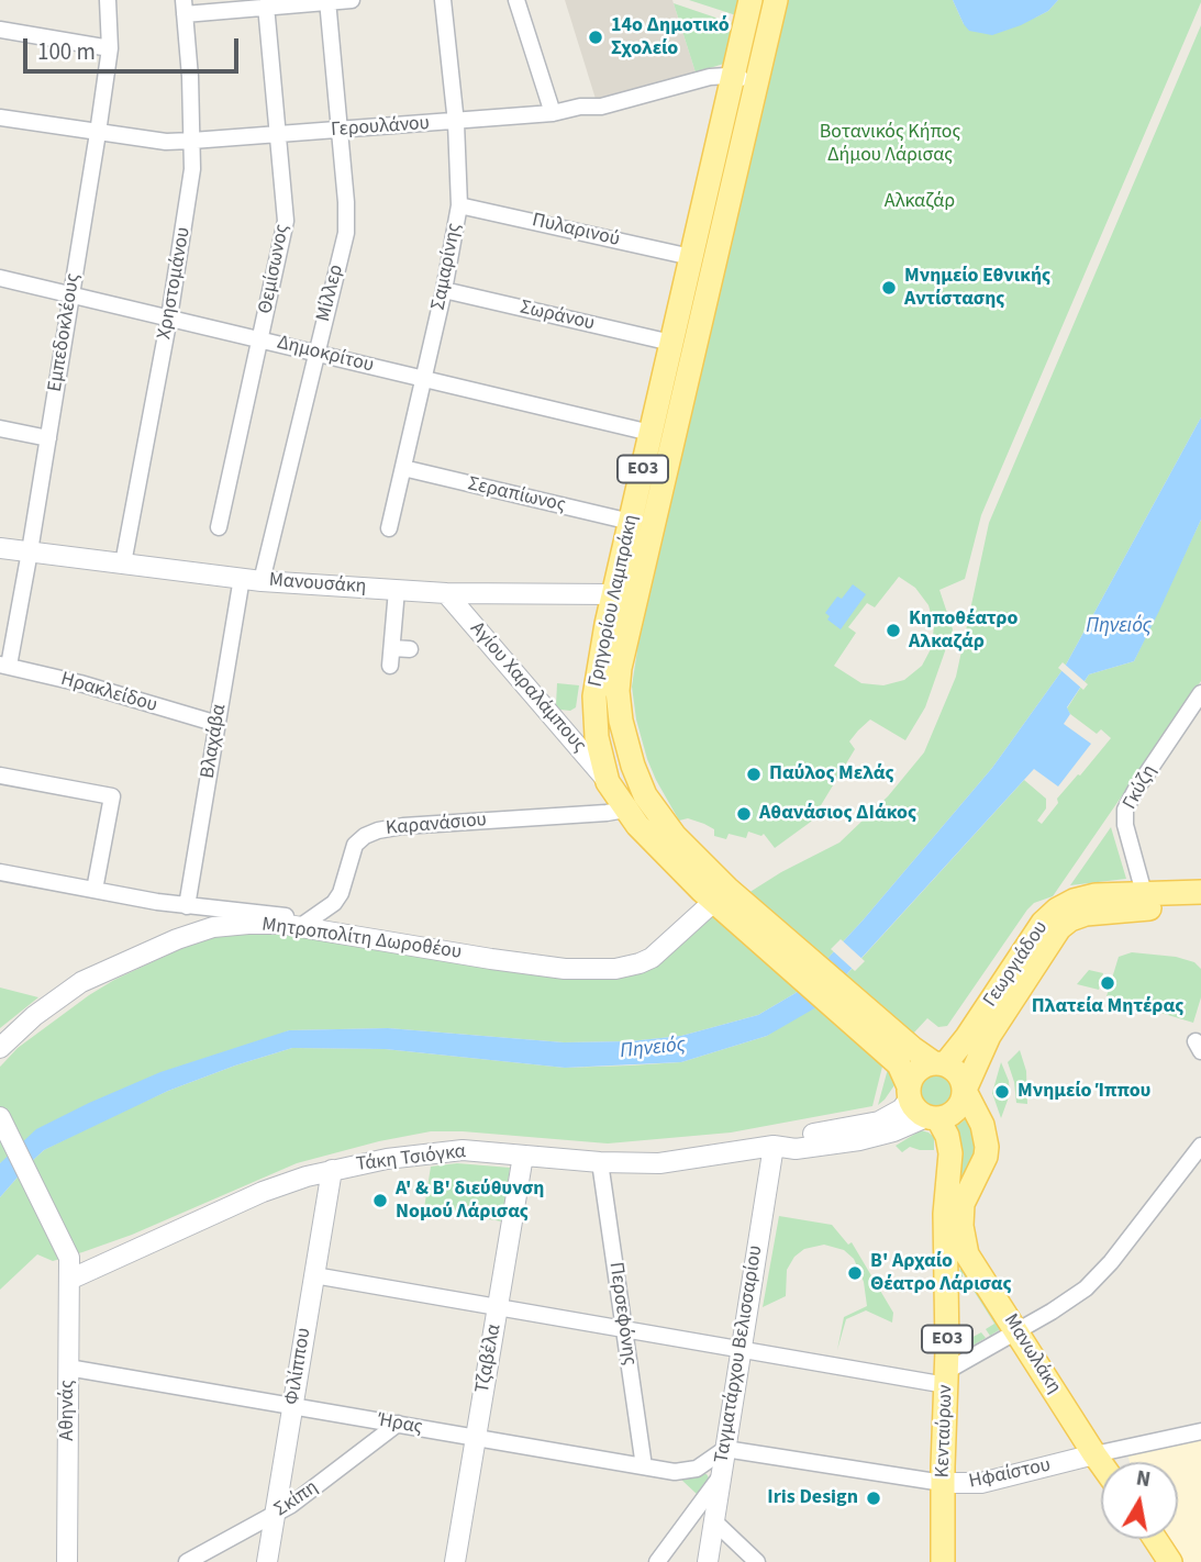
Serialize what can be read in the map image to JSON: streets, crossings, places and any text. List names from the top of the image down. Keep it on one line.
{"streets":{"main road":["ΕΟ3","Γρηγορίου Λαμπράκη","Γεωργιάδου","Μανωλάκη","Κενταύρων"],"street":["Γερουλάνου","Πυλαρινού","Σαμαρίνης","Θεμίσωνος","Χρηστομάνου","Μίλλερ","Σωράνου","Εμπεδοκλέους","Δημοκρίτου","Σεραπίωνος","Μανουσάκη","Αγίου Χαραλάμπους","Ηρακλείδου","Βλαχάβα","Γκύζη","Καρανάσιου","Μητροπολίτη Δωροθέου","Τάκη Τσιόγκα","Περσεφόνης","Ταγματάρχου Βελισσαρίου","Τζαβέλα","Φιλίππου","Αθηνάς","Ήρας","Ηφαίστου","Σκίπη"]},"crossings":[["Γερουλάνου","Σαμαρίνης"],["Γερουλάνου","Θεμίσωνος"],["Γερουλάνου","Χρηστομάνου"],["Γερουλάνου","Μίλλερ"],["Γερουλάνου","Εμπεδοκλέους"],["Γερουλάνου","Γρηγορίου Λαμπράκη"],["Πυλαρινού","Σαμαρίνης"],["Πυλαρινού","Γρηγορίου Λαμπράκη"],["Σαμαρίνης","Σωράνου"],["Σαμαρίνης","Δημοκρίτου"],["Σαμαρίνης","Σεραπίωνος"],["Θεμίσωνος","Δημοκρίτου"],["Χρηστομάνου","Δημοκρίτου"],["Χρηστομάνου","Μανουσάκη"],["Μίλλερ","Δημοκρίτου"],["Μίλλερ","Μανουσάκη"],["Σωράνου","Γρηγορίου Λαμπράκη"],["Εμπεδοκλέους","Δημοκρίτου"],["Εμπεδοκλέους","Μανουσάκη"],["Εμπεδοκλέους","Ηρακλείδου"],["Δημοκρίτου","Γρηγορίου Λαμπράκη"],["ΕΟ3","Γρηγορίου Λαμπράκη"],["ΕΟ3","Γεωργιάδου"],["ΕΟ3","Τάκη Τσιόγκα"],["ΕΟ3","Μανωλάκη"],["ΕΟ3","Κενταύρων"],["Σεραπίωνος","Γρηγορίου Λαμπράκη"],["Μανουσάκη","Γρηγορίου Λαμπράκη"],["Μανουσάκη","Αγίου Χαραλάμπους"],["Μανουσάκη","Βλαχάβα"],["Γρηγορίου Λαμπράκη","Αγίου Χαραλάμπους"],["Γρηγορίου Λαμπράκη","Καρανάσιου"],["Γρηγορίου Λαμπράκη","Μητροπολίτη Δωροθέου"],["Γρηγορίου Λαμπράκη","Γεωργιάδου"],["Γρηγορίου Λαμπράκη","Τάκη Τσιόγκα"],["Γρηγορίου Λαμπράκη","Μανωλάκη"],["Γρηγορίου Λαμπράκη","Κενταύρων"],["Ηρακλείδου","Βλαχάβα"],["Βλαχάβα","Μητροπολίτη Δωροθέου"],["Γκύζη","Γεωργιάδου"],["Καρανάσιου","Μητροπολίτη Δωροθέου"],["Γεωργιάδου","Τάκη Τσιόγκα"],["Γεωργιάδου","Μανωλάκη"],["Γεωργιάδου","Κενταύρων"],["Τάκη Τσιόγκα","Περσεφόνης"],["Τάκη Τσιόγκα","Ταγματάρχου Βελισσαρίου"],["Τάκη Τσιόγκα","Μανωλάκη"],["Τάκη Τσιόγκα","Τζαβέλα"],["Τάκη Τσιόγκα","Φιλίππου"],["Τάκη Τσιόγκα","Αθηνάς"],["Τάκη Τσιόγκα","Κενταύρων"],["Περσεφόνης","Ήρας"],["Ταγματάρχου Βελισσαρίου","Ήρας"],["Ταγματάρχου Βελισσαρίου","Ηφαίστου"],["Μανωλάκη","Κενταύρων"],["Μανωλάκη","Ηφαίστου"],["Τζαβέλα","Ήρας"],["Φιλίππου","Ήρας"],["Φιλίππου","Σκίπη"],["Αθηνάς","Ήρας"],["Ήρας","Ηφαίστου"],["Ήρας","Σκίπη"],["Κενταύρων","Ηφαίστου"]],"water":["Πηνειός"],"parks":["Βοτανικός Κήπος Δήμου Λάρισας","Αλκαζάρ"],"places":["14ο Δημοτικό Σχολείο","Μνημείο Εθνικής Αντίστασης","Κηποθέατρο Αλκαζάρ","Παύλος Μελάς","Αθανάσιος ΔΙάκος","Πλατεία Μητέρας","Μνημείο Ίππου","Α' & Β' διεύθυνση Νομού Λάρισας","Β' Αρχαίο Θέατρο Λάρισας","Iris Design"],"scale_bar":"100 m","north":"top"}
